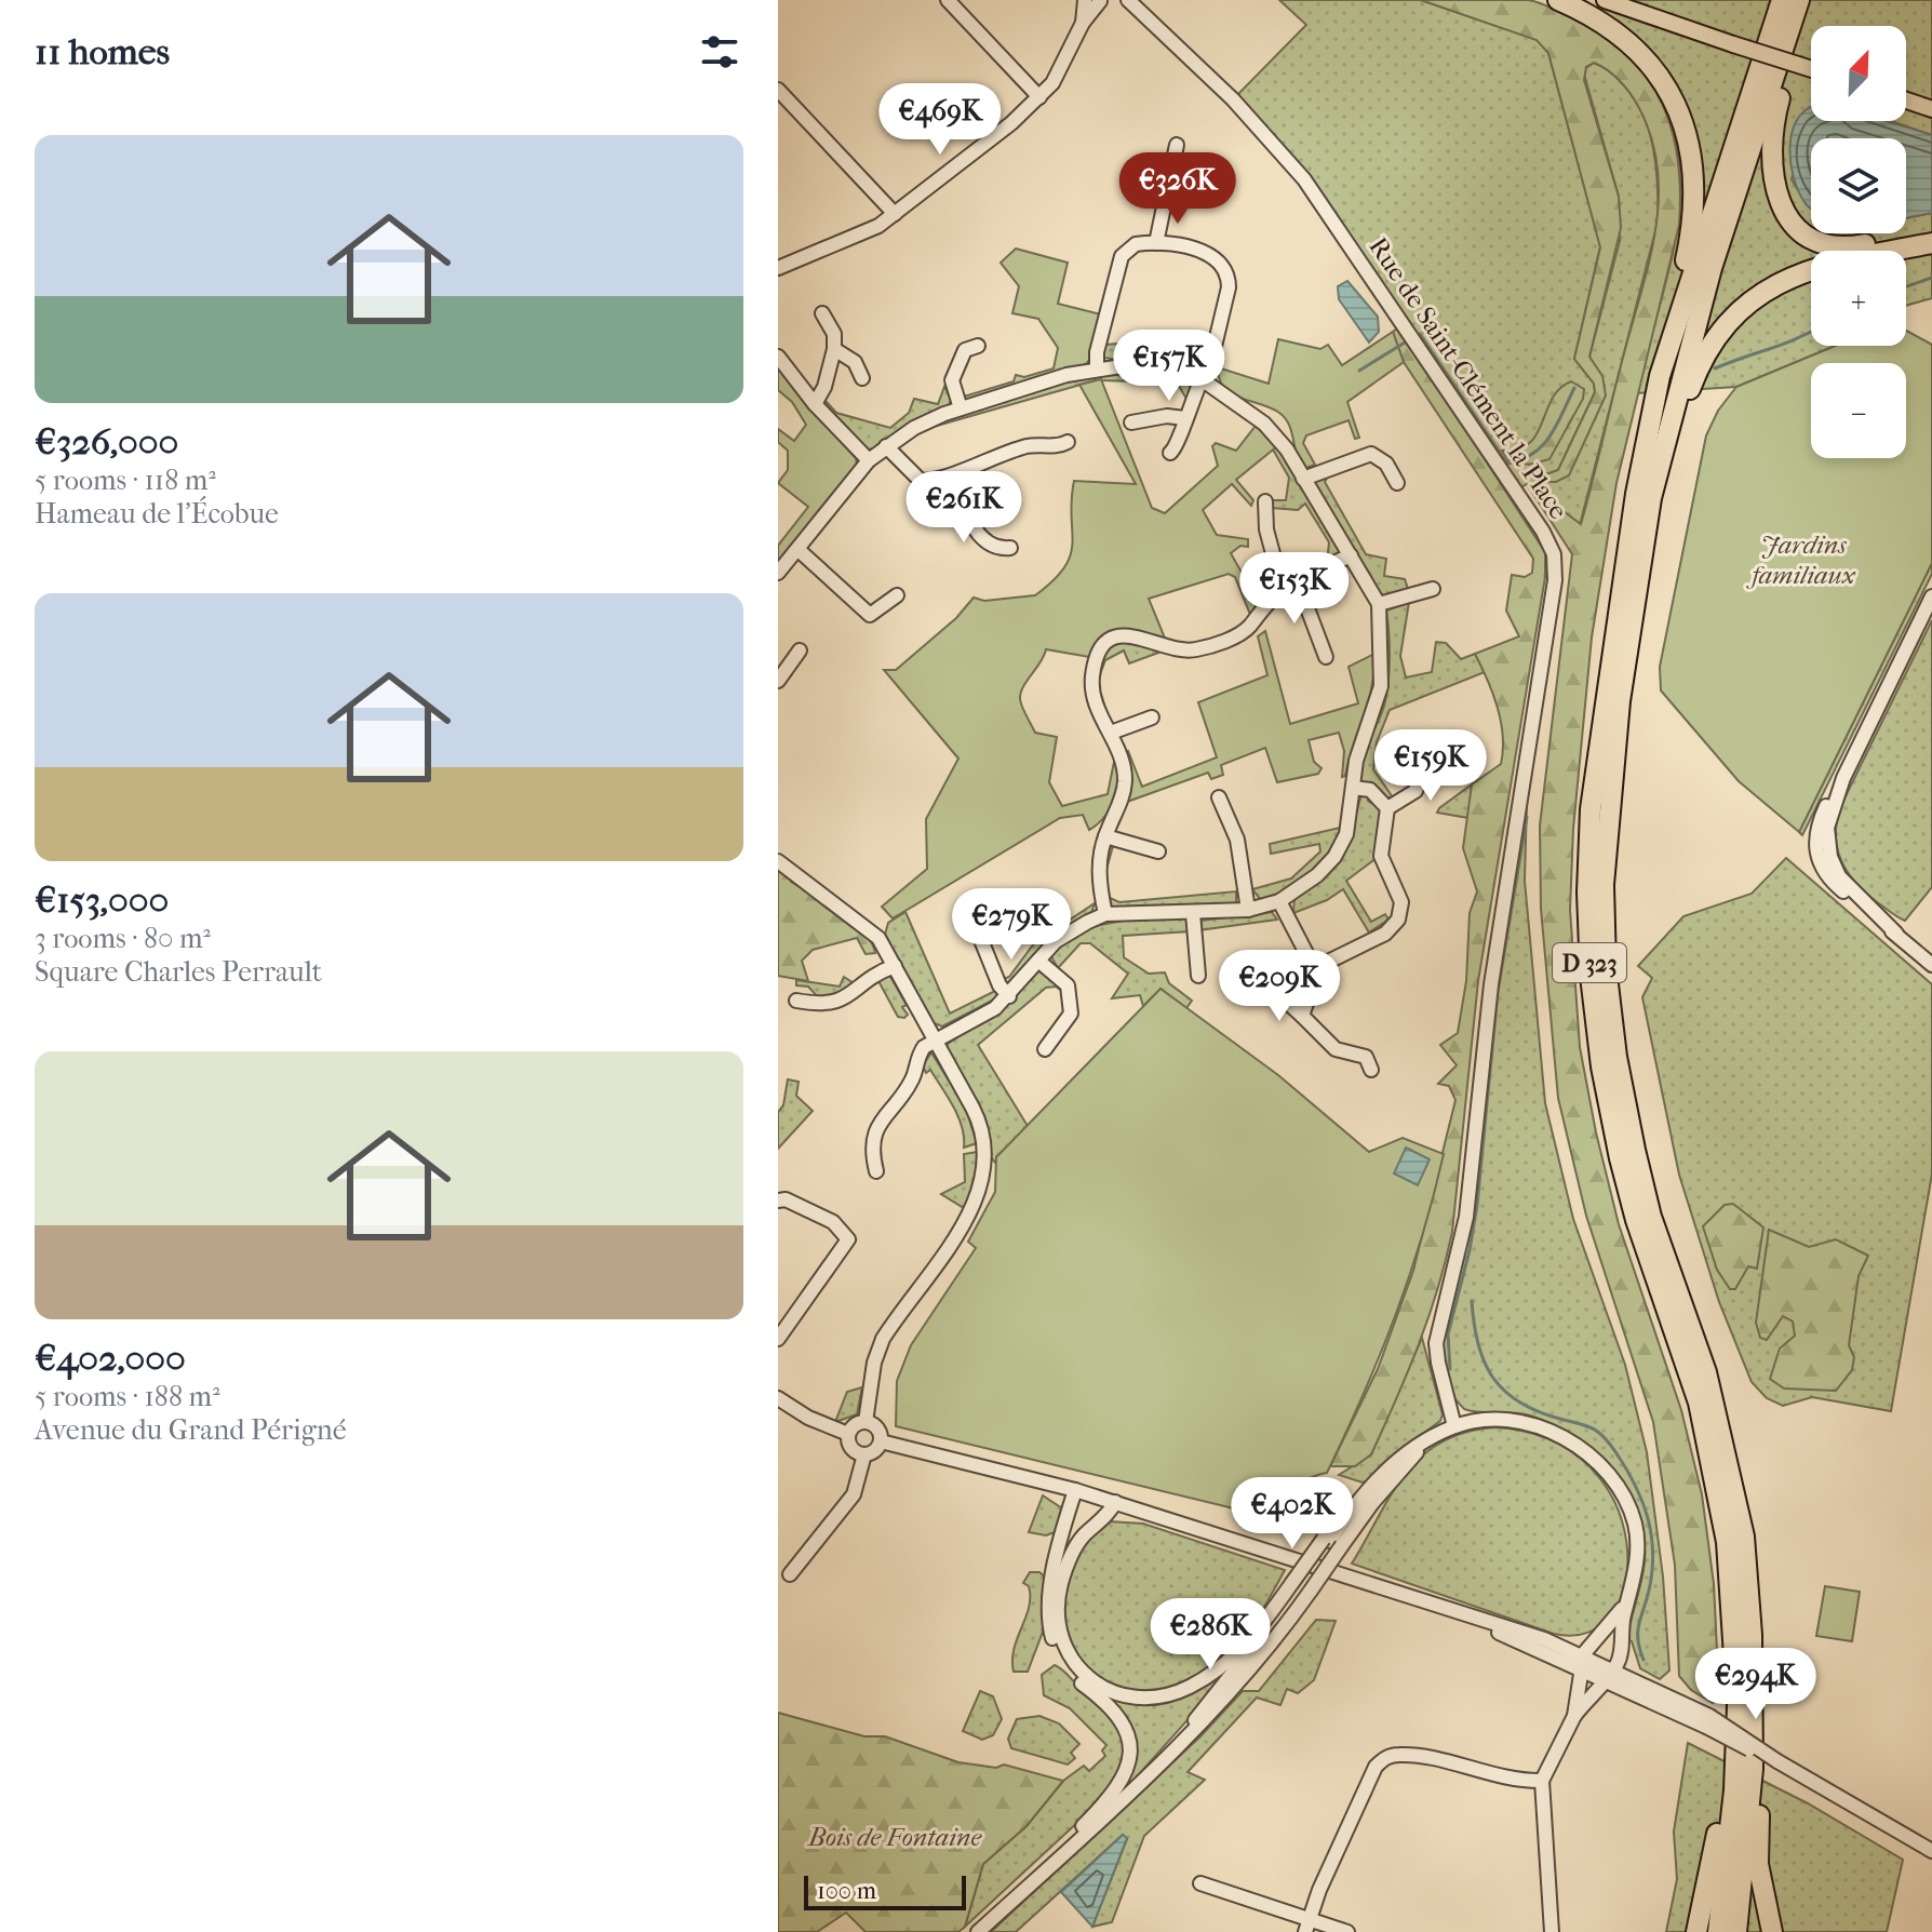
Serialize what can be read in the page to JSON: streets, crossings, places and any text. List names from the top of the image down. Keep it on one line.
{"streets":{"highway":["D 323"],"street":["Rue de Saint-Clément la Place"]},"parks":["Jardins familiaux","Bois de Fontaine"],"scale_bar":"100 m","north":"top right","page":{"heading":"11 homes","map_buttons":["+","−"],"price":["€469K","€326K","€157K","€261K","€153K","€159K","€279K","€209K","€402K","€286K","€294K"],"list":[{"name":"€326,000","note":"5 rooms · 118 m² · Hameau de l'Écobue"},{"name":"€153,000","note":"3 rooms · 80 m² · Square Charles Perrault"},{"name":"€402,000","note":"5 rooms · 188 m² · Avenue du Grand Périgné"}],"scale":"100 m"}}
